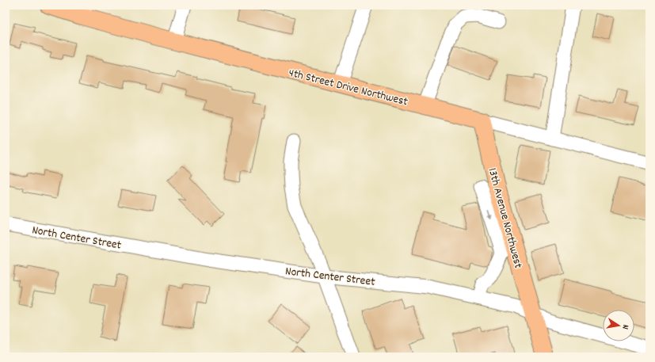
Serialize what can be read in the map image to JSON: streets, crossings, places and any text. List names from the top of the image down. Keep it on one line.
{"streets":{"main road":["4th Street Drive Northwest","13th Avenue Northwest"],"street":["North Center Street"]},"crossings":[["4th Street Drive Northwest","13th Avenue Northwest"],["13th Avenue Northwest","North Center Street"]],"north":"right"}
